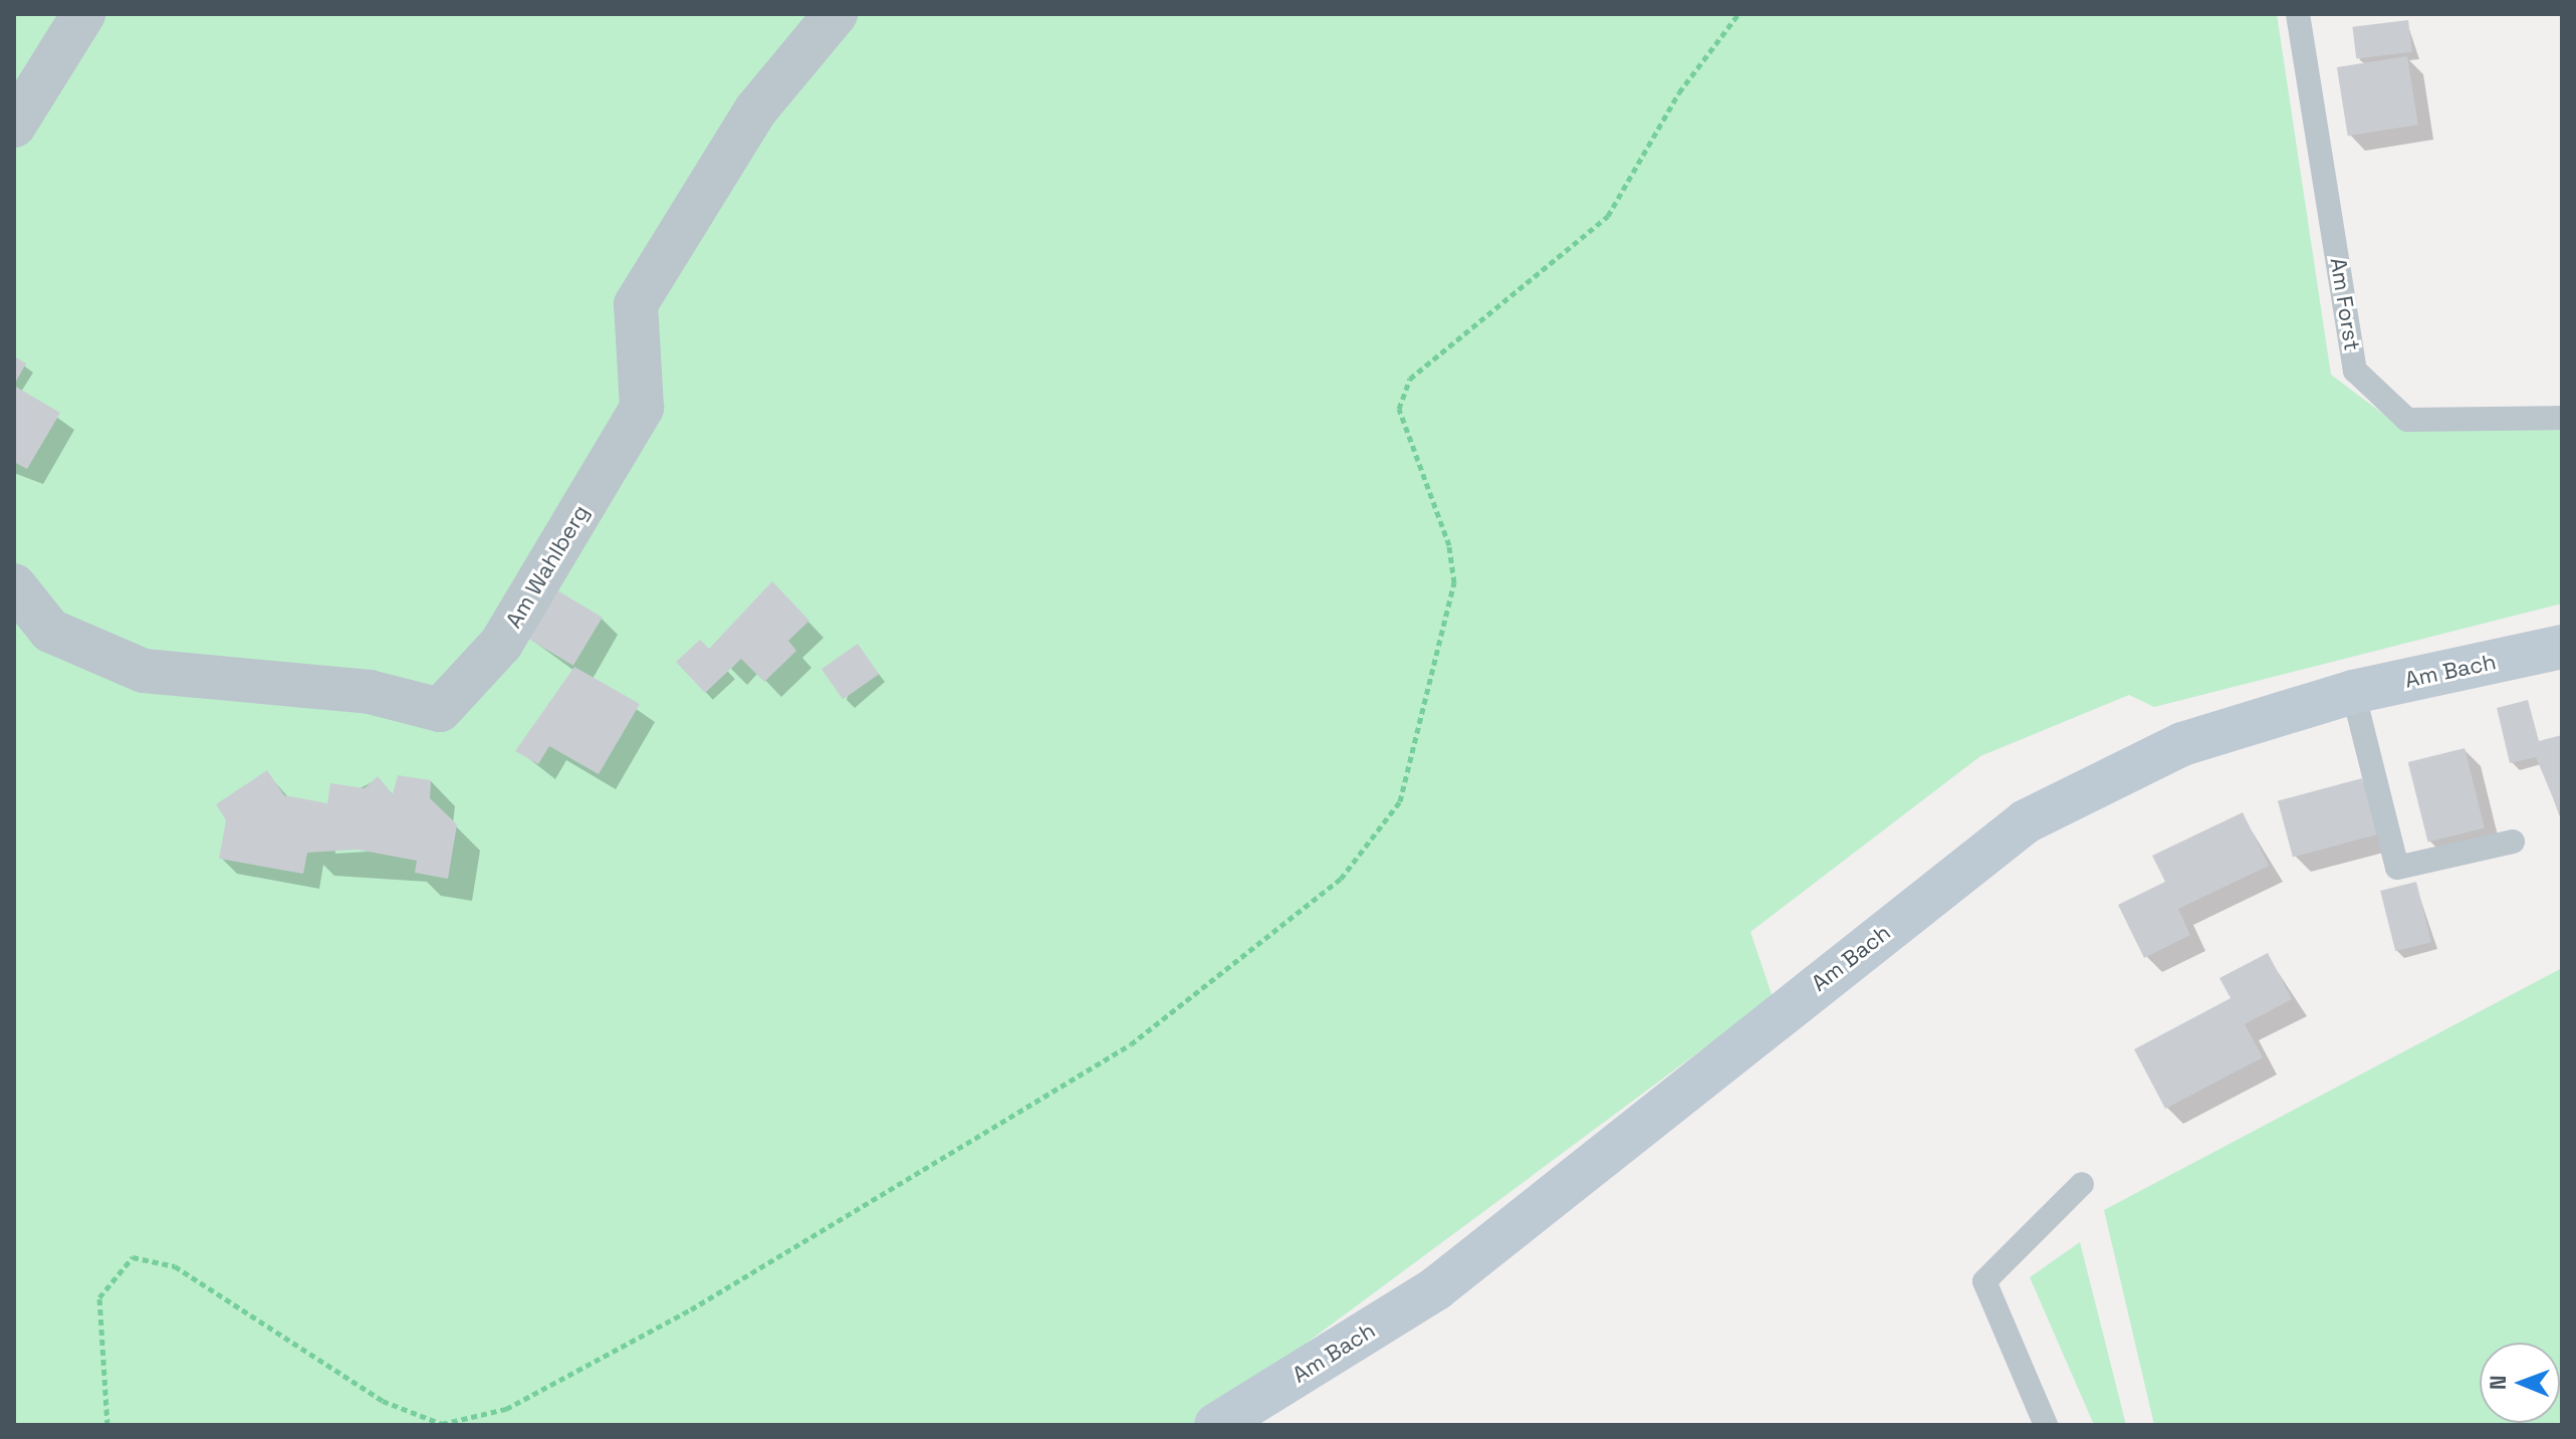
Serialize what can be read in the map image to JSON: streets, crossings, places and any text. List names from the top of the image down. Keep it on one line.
{"streets":{"street":["Am Wahlberg","Am Bach"],"lane":["Am Forst"]},"north":"left"}
